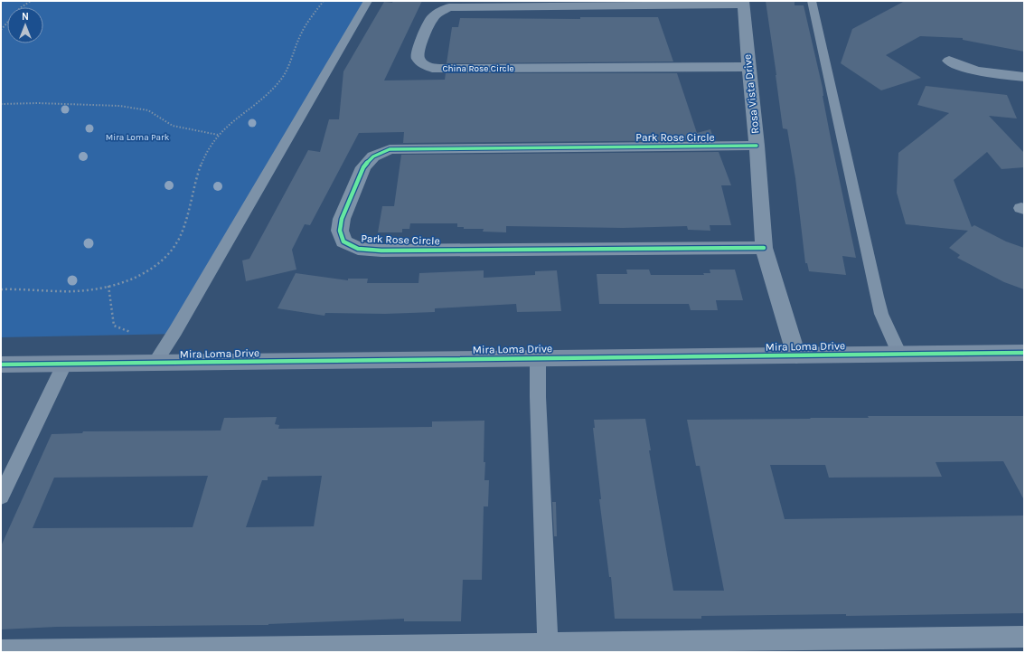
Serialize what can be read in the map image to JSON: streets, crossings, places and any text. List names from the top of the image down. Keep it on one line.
{"streets":{"main road":["Mira Loma Drive"],"street":["China Rose Circle","Rosa Vista Drive","Park Rose Circle"]},"crossings":[["China Rose Circle","Rosa Vista Drive"],["Rosa Vista Drive","Park Rose Circle"],["Rosa Vista Drive","Mira Loma Drive"]],"parks":["Mira Loma Park"],"north":"top"}
